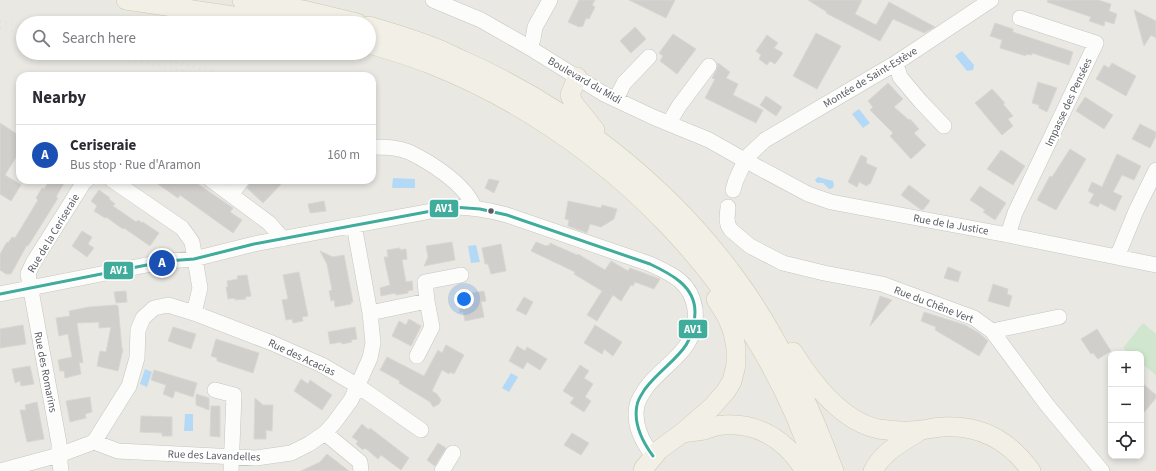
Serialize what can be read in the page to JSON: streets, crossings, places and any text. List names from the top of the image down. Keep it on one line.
{"streets":{"street":["Montée de Saint-Estève","Boulevard du Midi","Impasse des Pensées","Rue de la Justice","Rue de la Ceriseraie","Rue du Chêne Vert","Rue des Acacias","Rue des Romarins","Rue des Lavandelles"]},"crossings":[["Montée de Saint-Estève","Boulevard du Midi"],["Montée de Saint-Estève","Rue de la Justice"],["Boulevard du Midi","Rue de la Justice"],["Impasse des Pensées","Rue de la Justice"],["Rue de la Ceriseraie","Rue des Romarins"],["Rue des Acacias","Rue des Lavandelles"]],"lines":["transit line AV1"],"page":{"search":"Search here","heading":"Nearby","list":[{"mark":"A","name":"Ceriseraie","note":"Bus stop · Rue d'Aramon","value":"160 m"}],"pins":"A","map_buttons":["+","−"]}}
